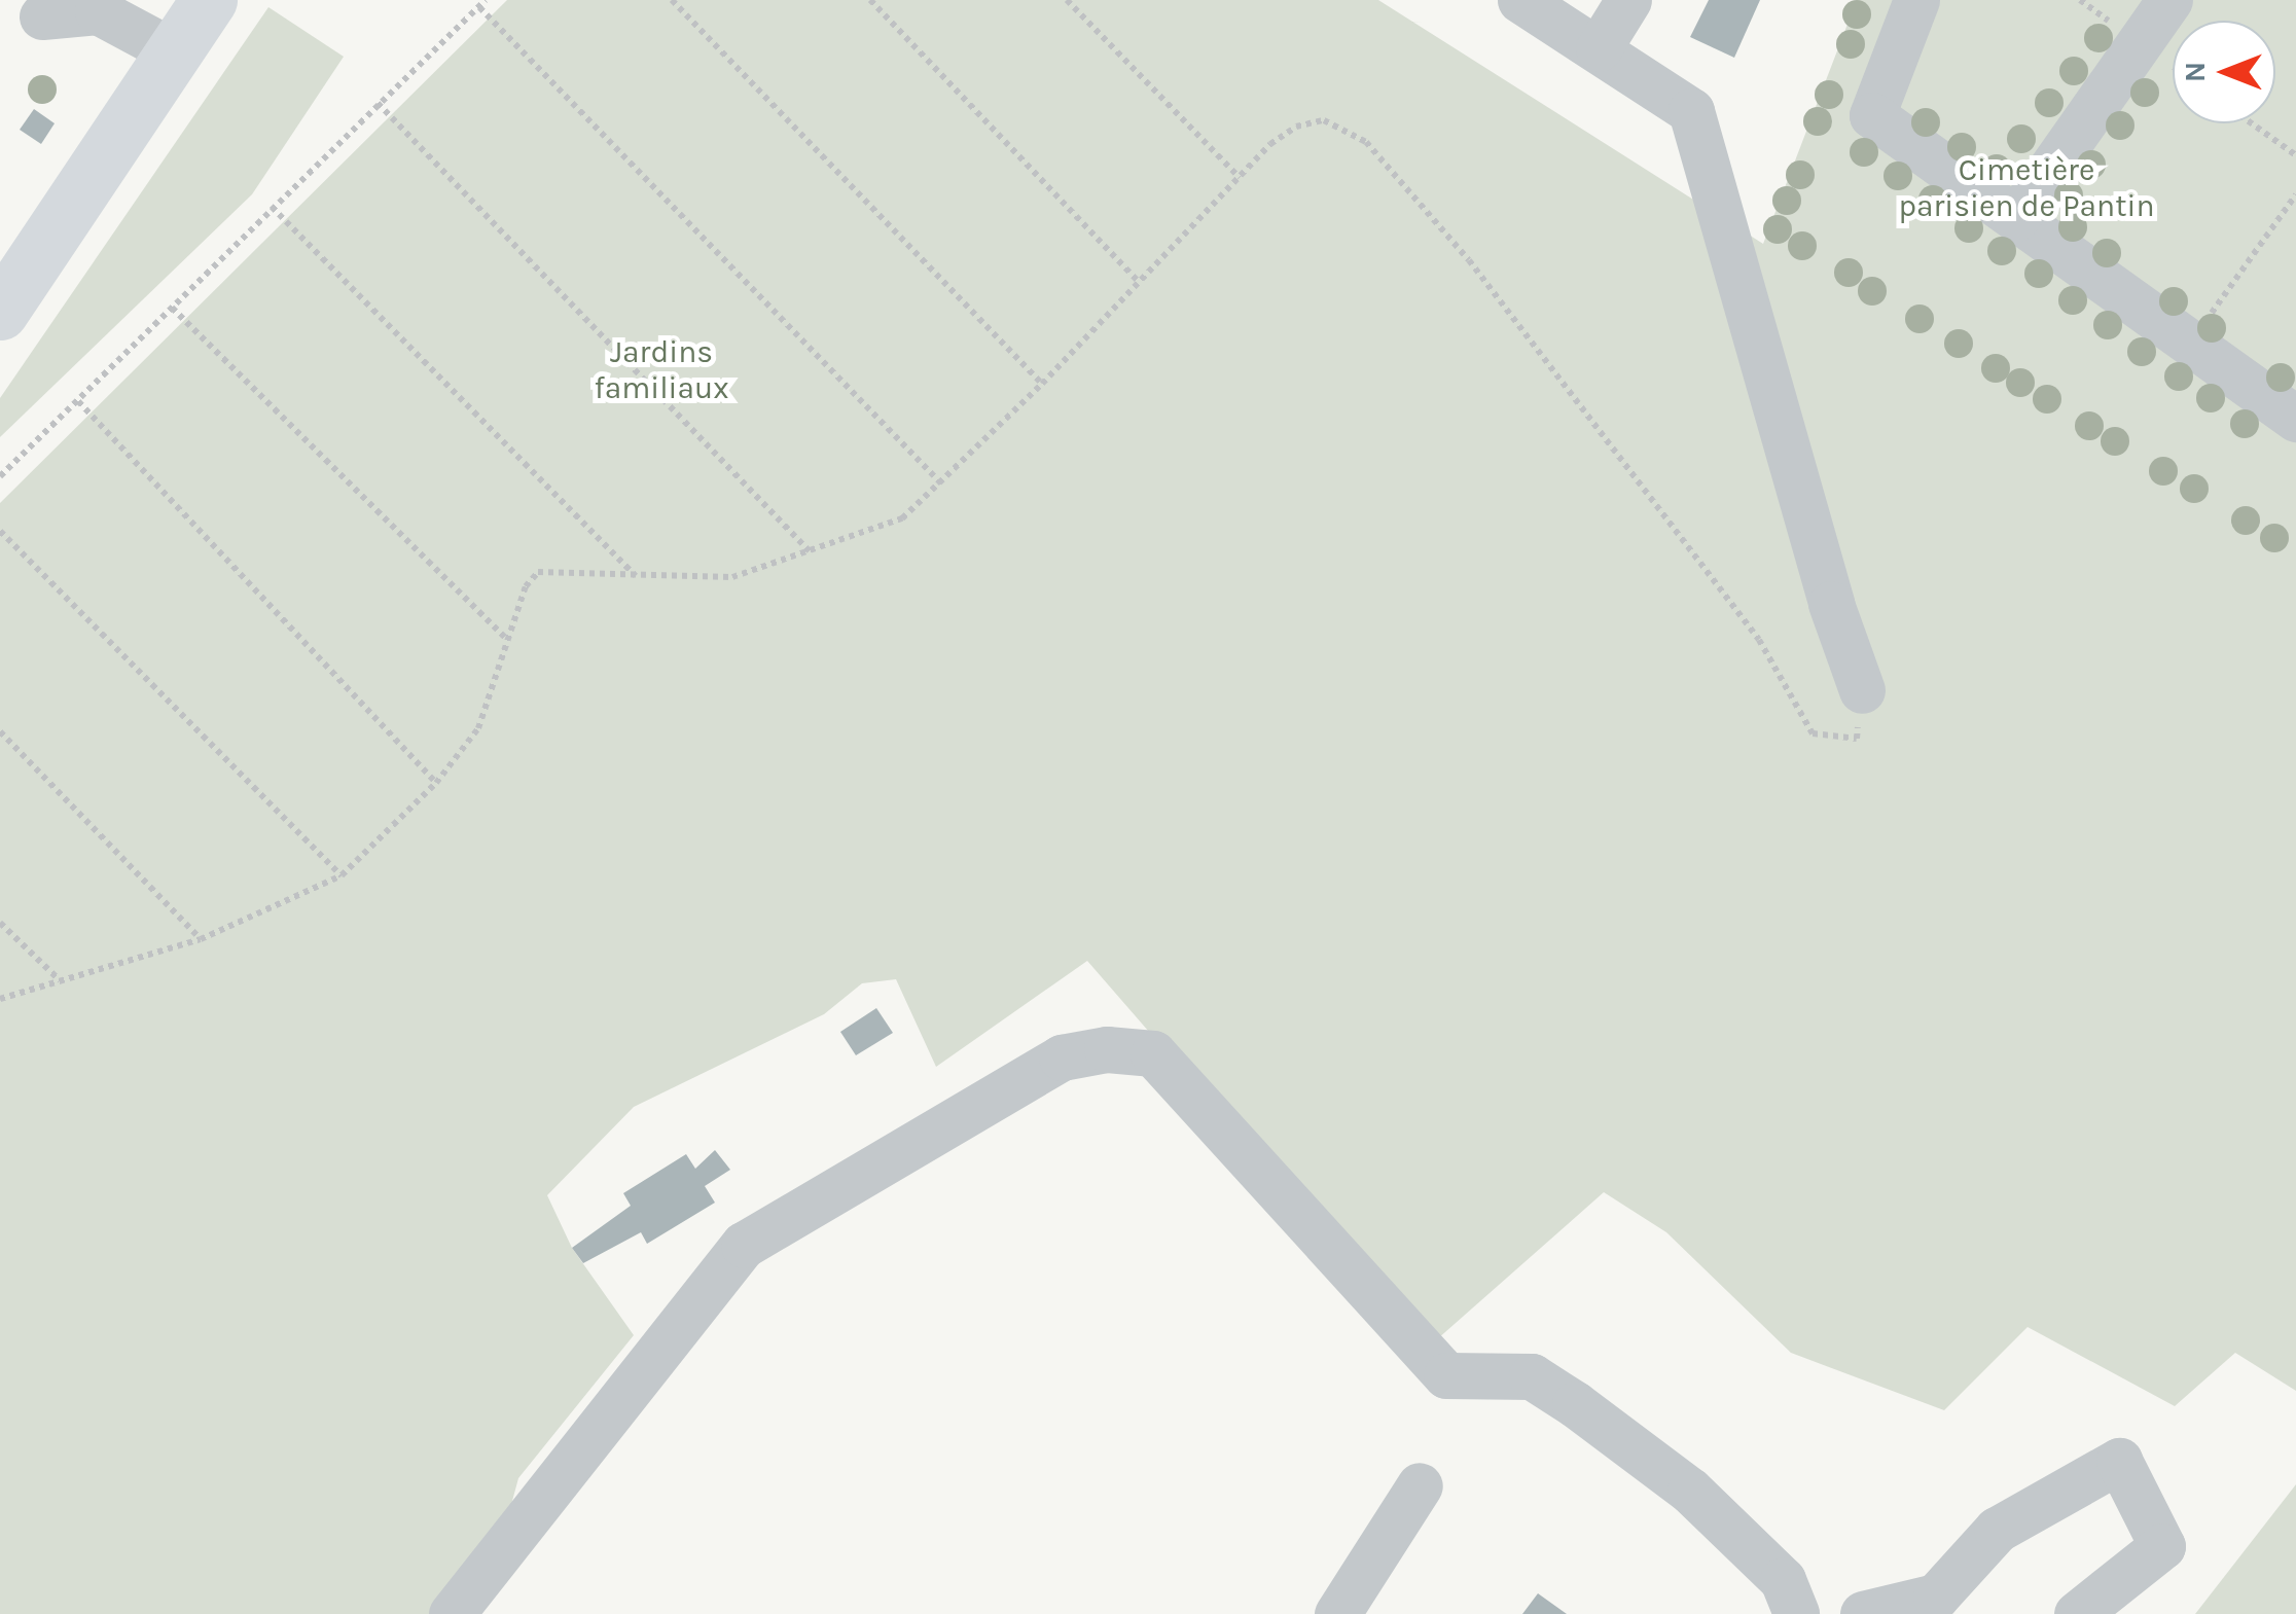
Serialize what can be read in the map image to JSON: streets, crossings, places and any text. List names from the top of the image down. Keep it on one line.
{"parks":["Cimetière parisien de Pantin","Jardins familiaux"],"north":"left"}
